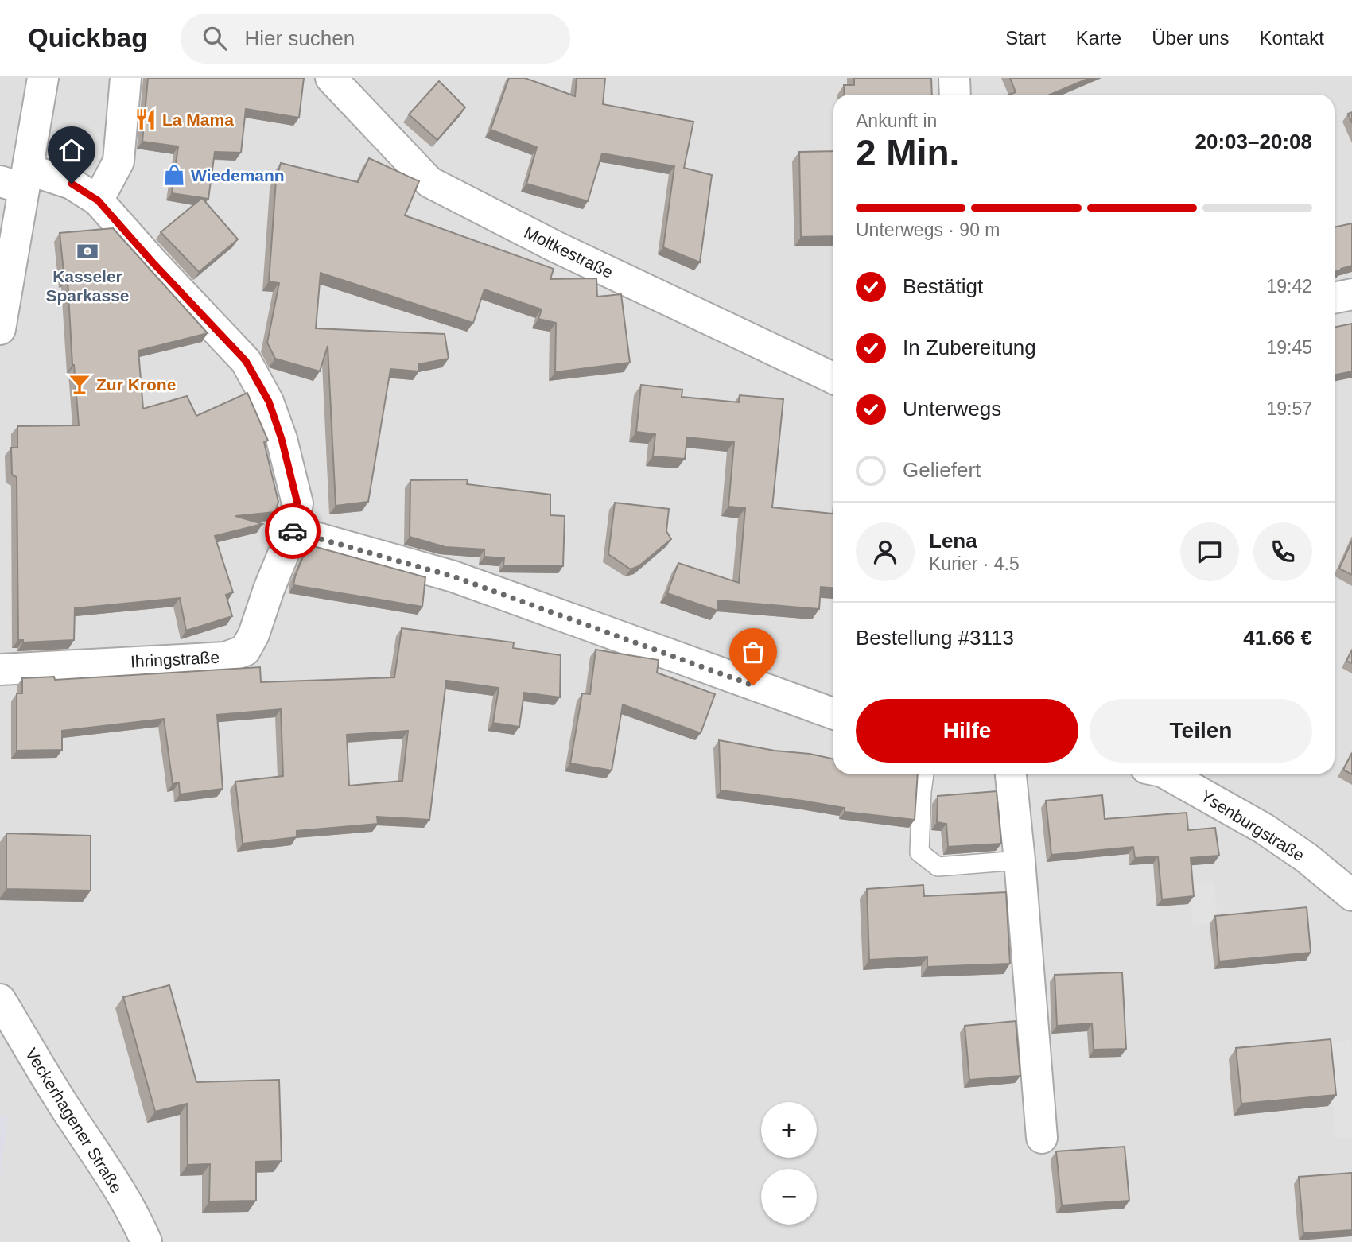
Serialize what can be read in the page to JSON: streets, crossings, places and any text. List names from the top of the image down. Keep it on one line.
{"streets":{"street":["Moltkestraße","Ihringstraße","Ysenburgstraße","Veckerhagener Straße"]},"places":{"restaurant":["La Mama"],"shop":["Wiedemann"],"bank":["Kasseler Sparkasse"],"bar":["Zur Krone"]},"page":{"header":"Quickbag","search":"Hier suchen","nav":["Start","Karte","Über uns","Kontakt"],"heading":["2 Min.","Ankunft in","20:03–20:08"],"panel":["Lena","Kurier · 4.5","Bestellung #3113","41.66 €"],"bar":"Unterwegs · 90 m","list":[["Bestätigt","19:42"],["In Zubereitung","19:45"],["Unterwegs","19:57"],"Geliefert"],"buttons":["Hilfe","Teilen"],"map_buttons":["+","−"]}}
